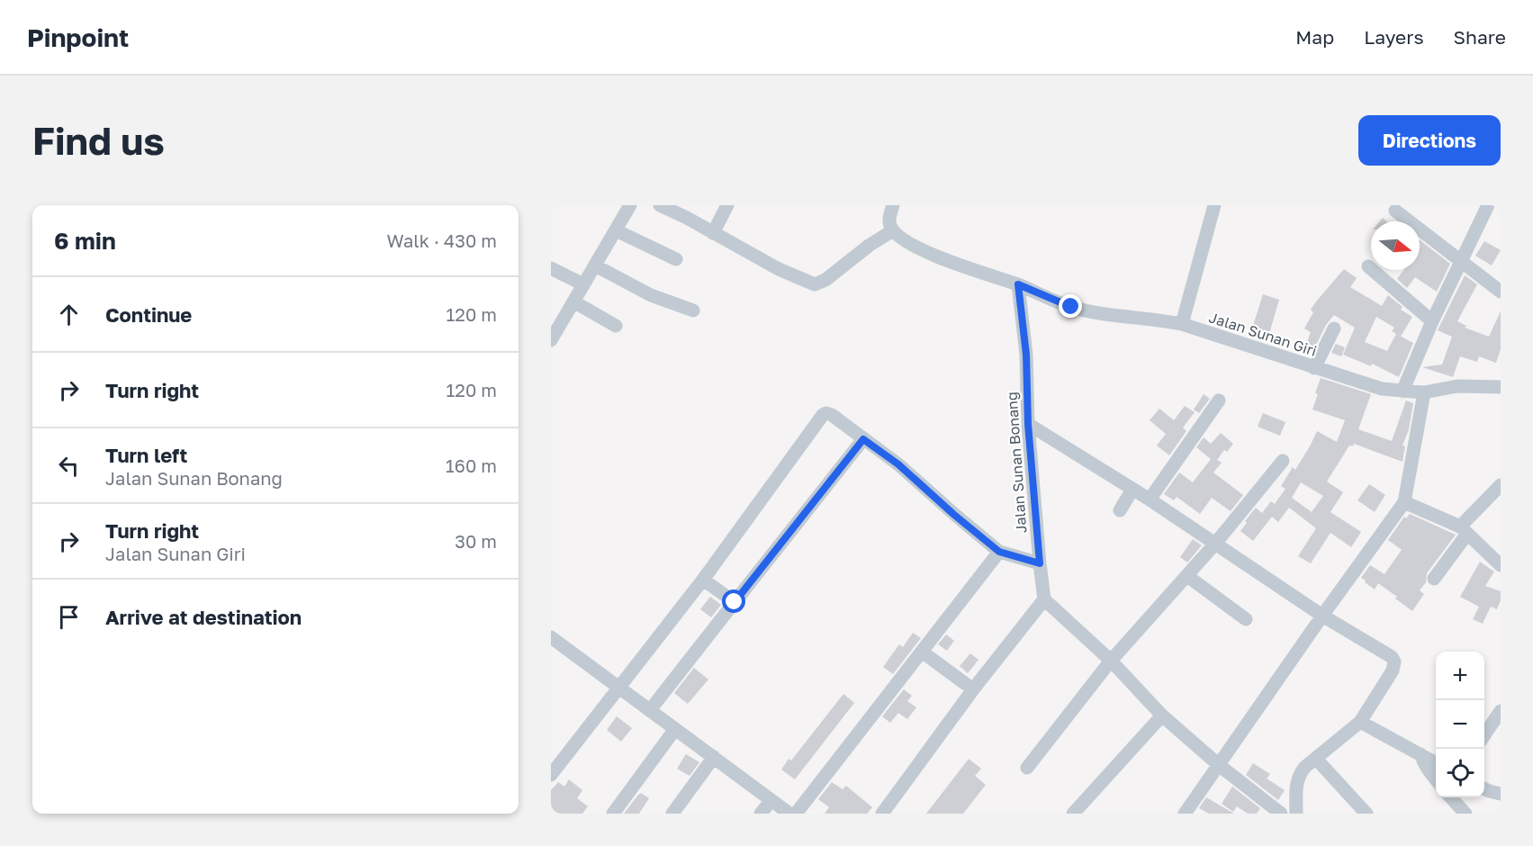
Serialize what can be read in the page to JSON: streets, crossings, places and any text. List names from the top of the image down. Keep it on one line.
{"streets":{"street":["Jalan Sunan Giri","Jalan Sunan Bonang"]},"crossings":[["Jalan Sunan Giri","Jalan Sunan Bonang"]],"north":"right","page":{"header":"Pinpoint","nav":["Map","Layers","Share"],"buttons":"Directions","title":"Find us","heading":["6 min","Walk · 430 m"],"list":[["Continue","120 m"],["Turn right","120 m"],["Turn left","Jalan Sunan Bonang","160 m"],["Turn right","Jalan Sunan Giri","30 m"],"Arrive at destination"],"map_buttons":["+","−"]}}
